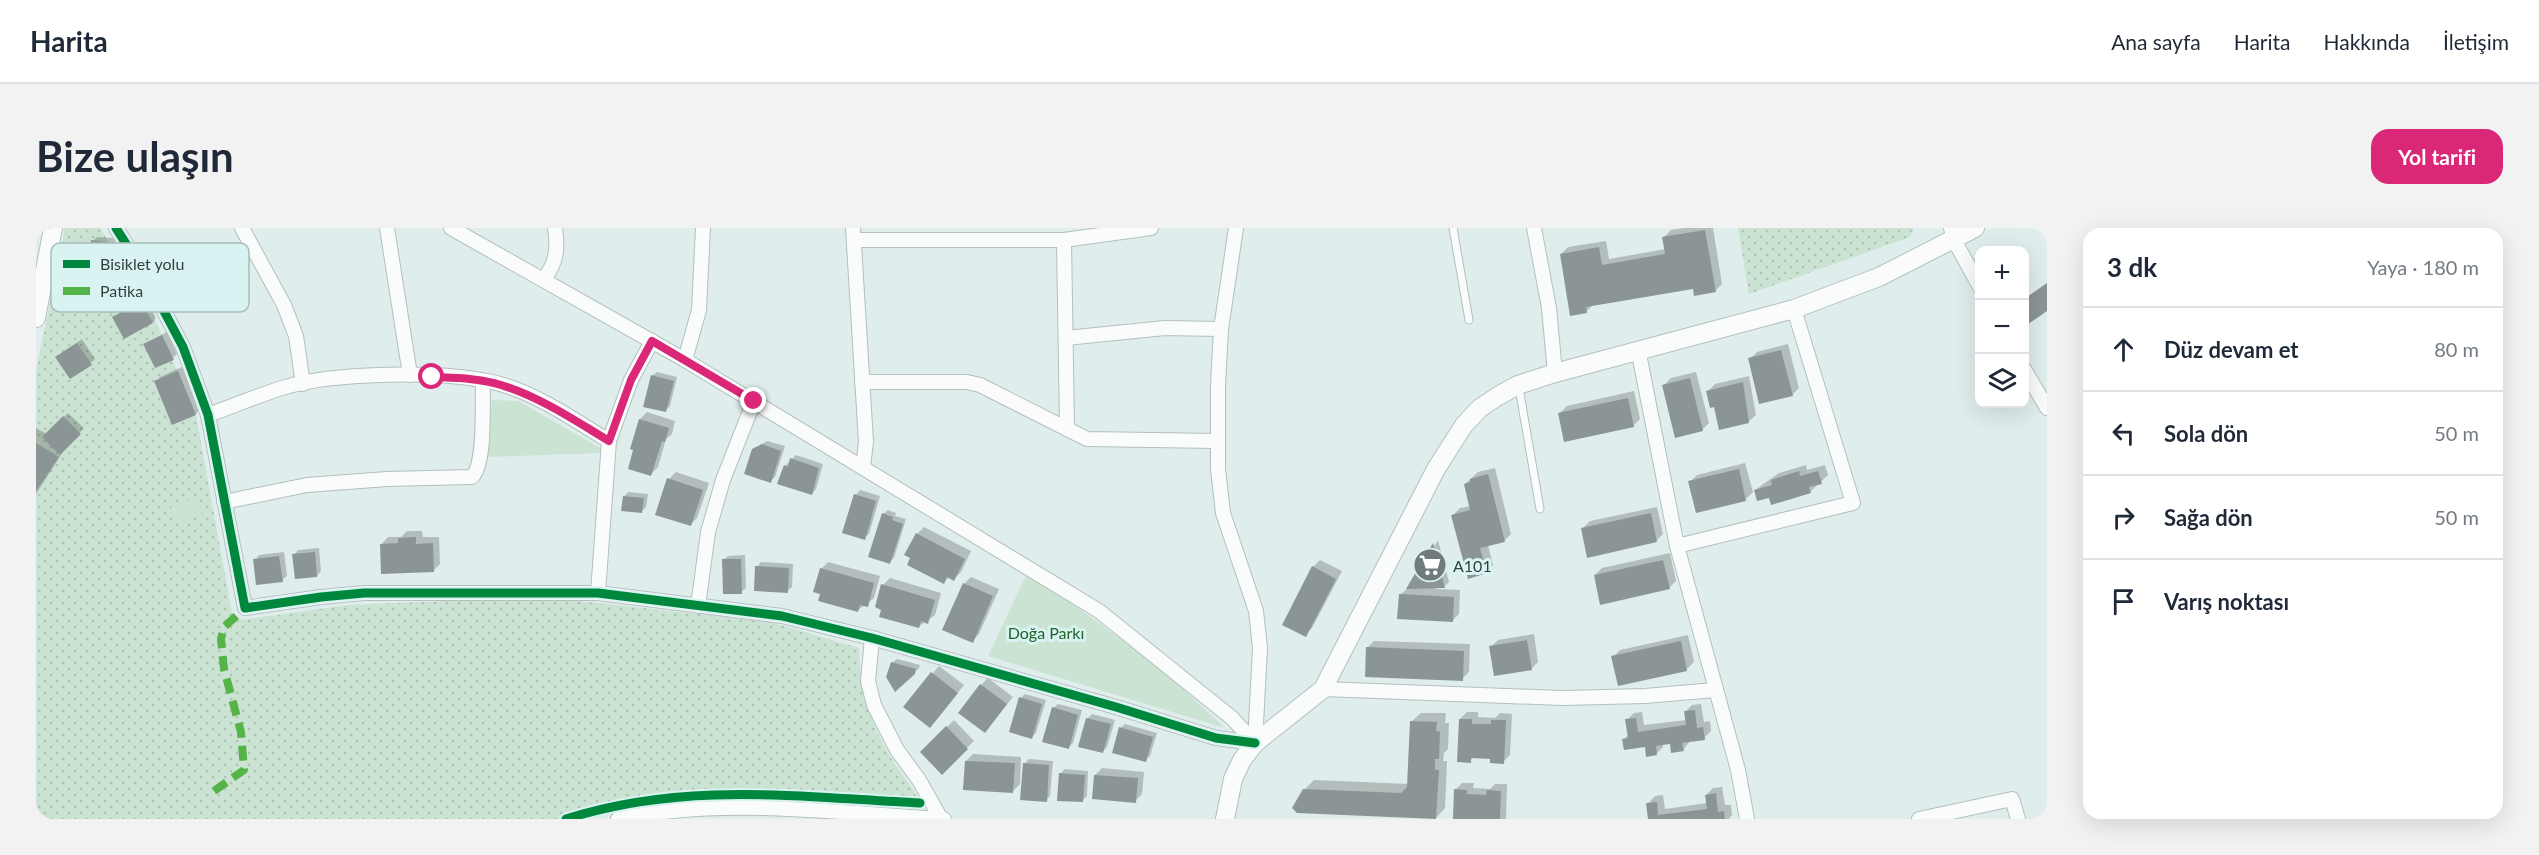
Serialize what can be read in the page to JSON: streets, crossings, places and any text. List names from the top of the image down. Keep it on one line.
{"parks":["Doğa Parkı"],"places":{"supermarket":["A101"]},"legend":["Bisiklet yolu","Patika"],"page":{"header":"Harita","nav":["Ana sayfa","Harita","Hakkında","İletişim"],"buttons":"Yol tarifi","title":"Bize ulaşın","heading":["3 dk","Yaya · 180 m"],"map_buttons":["+","−"],"list":[["Düz devam et","80 m"],["Sola dön","50 m"],["Sağa dön","50 m"],"Varış noktası"]}}
